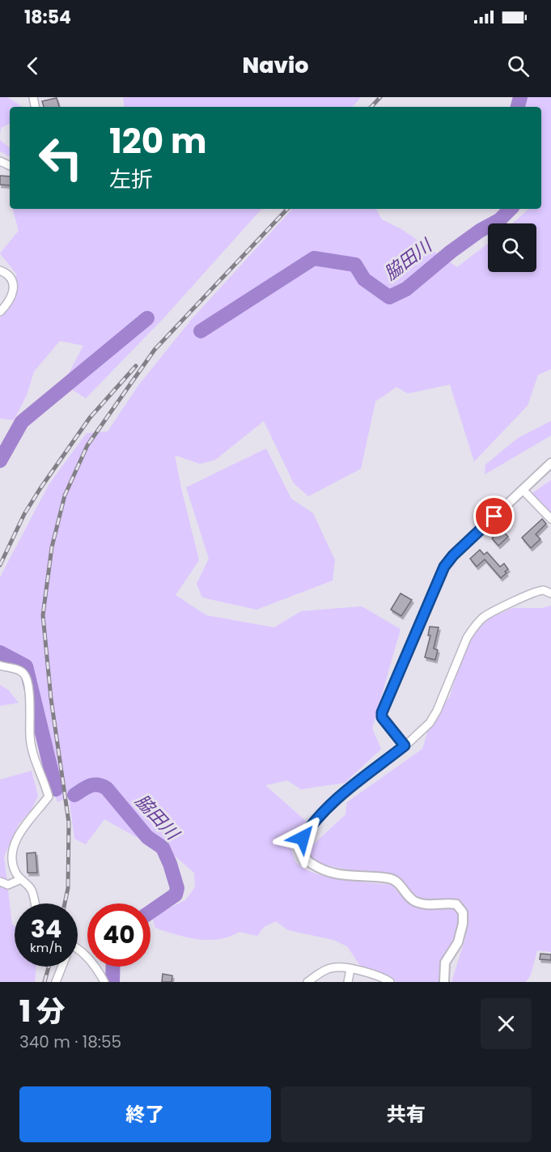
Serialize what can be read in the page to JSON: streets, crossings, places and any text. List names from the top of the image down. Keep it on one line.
{"water":["脇田川"],"page":{"status":"18:54","header":"Navio","turn":["120 m","左折"],"speed":"34 km/h","limit":"40","heading":["1 分","340 m · 18:55"],"buttons":["終了","共有"]}}
